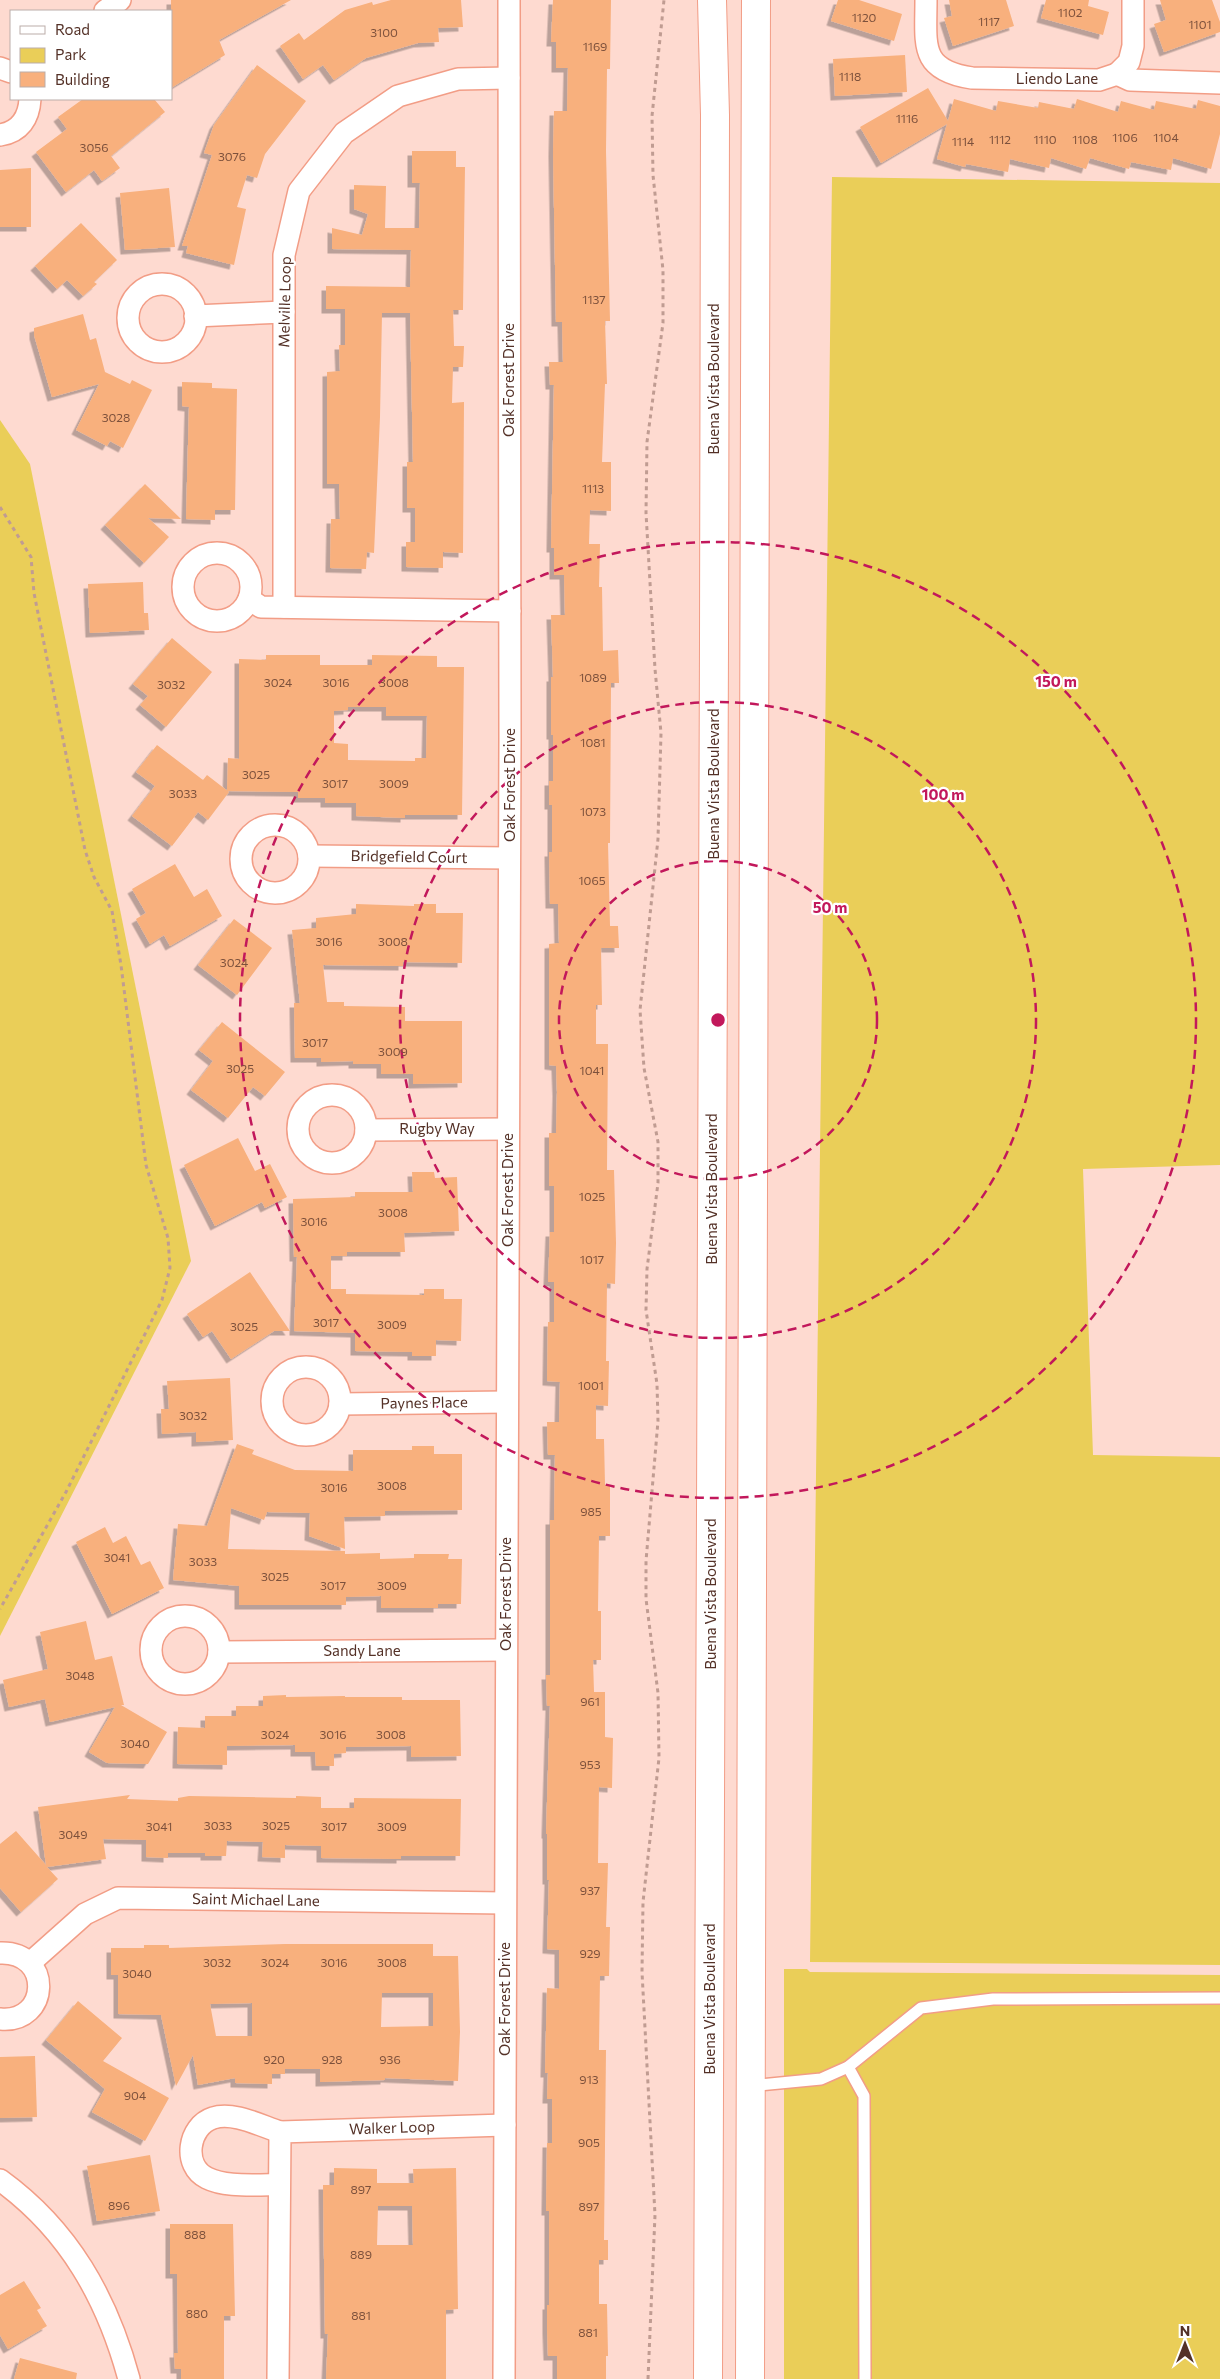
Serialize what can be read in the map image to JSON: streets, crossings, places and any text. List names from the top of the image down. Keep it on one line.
{"streets":{"main road":["Buena Vista Boulevard"],"street":["Liendo Lane","Melville Loop","Oak Forest Drive","Bridgefield Court","Rugby Way","Paynes Place","Sandy Lane","Saint Michael Lane","Walker Loop"]},"crossings":[["Melville Loop","Oak Forest Drive"],["Oak Forest Drive","Bridgefield Court"],["Oak Forest Drive","Rugby Way"],["Oak Forest Drive","Paynes Place"],["Oak Forest Drive","Sandy Lane"],["Oak Forest Drive","Saint Michael Lane"],["Oak Forest Drive","Walker Loop"]],"house_numbers":["1102","1120","1117","1101","3100","1169","1118","1116","1106","1104","1112","1110","1108","1114","3056","3076","1137","3028","1113","1089","3024","3016","3008","3032","1081","3025","3017","3009","3033","1073","1065","3016","3008","3024","3017","3009","3025","1041","1025","3008","3016","1017","3017","3009","3025","1001","3032","3008","3016","985","3041","3033","3025","3017","3009","3048","961","3024","3016","3008","3040","953","3033","3025","3041","3017","3009","3049","937","929","3032","3024","3016","3008","3040","920","928","936","913","904","905","897","896","897","888","889","880","881","881"],"legend":["Road","Park","Building"],"north":"top","rings":["150 m","100 m","50 m"]}
